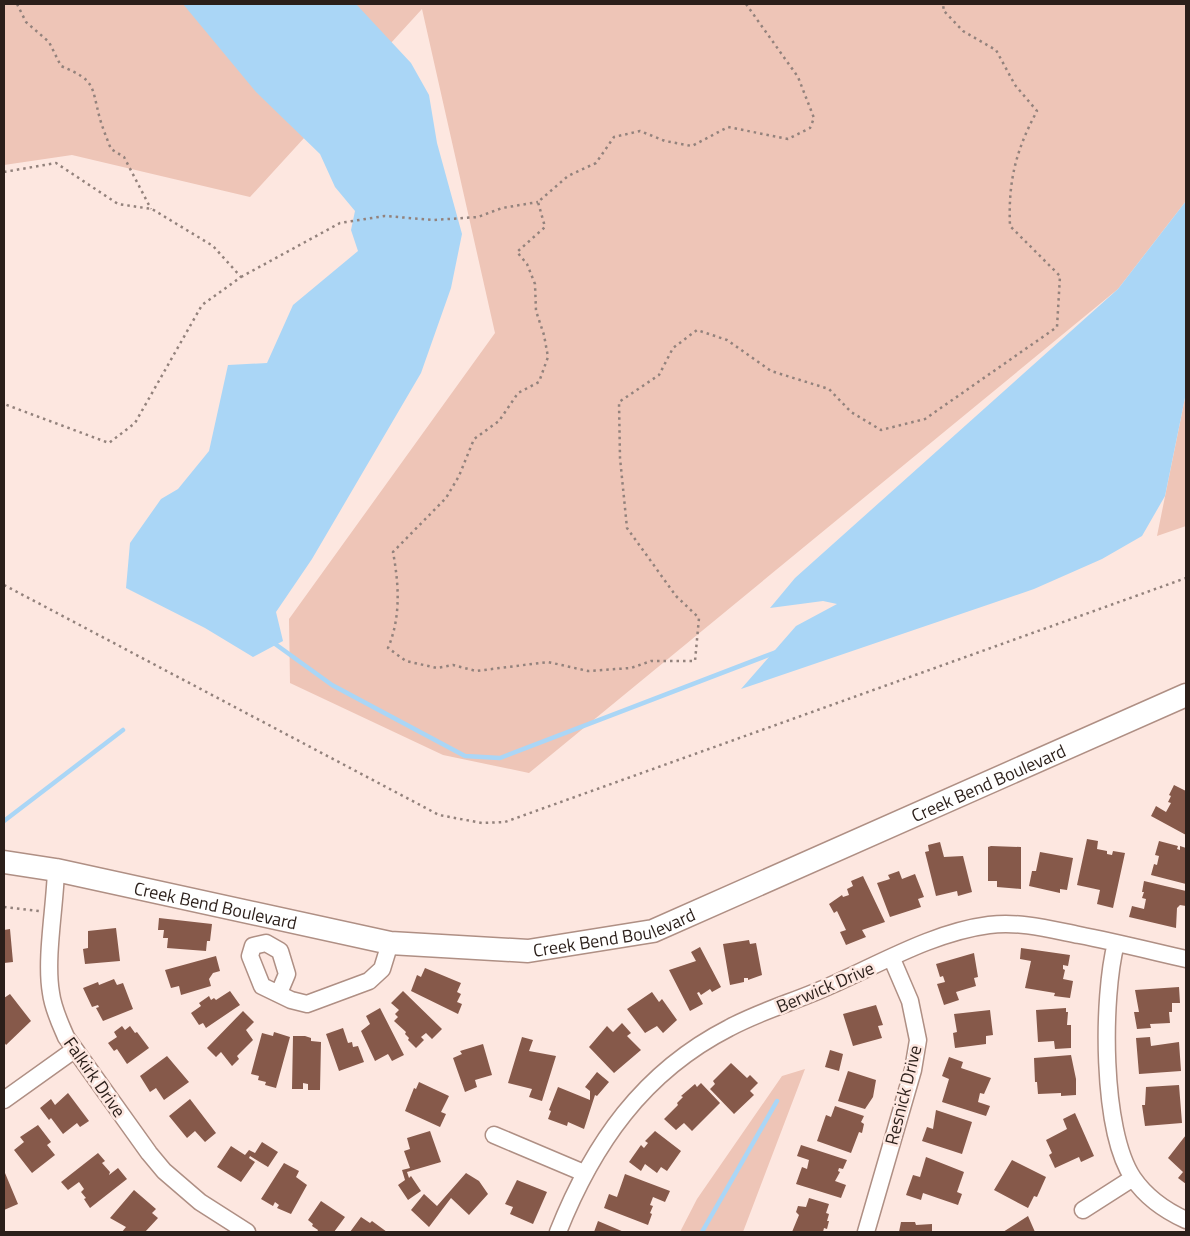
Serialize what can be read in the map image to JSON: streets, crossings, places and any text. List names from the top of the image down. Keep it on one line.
{"streets":{"street":["Creek Bend Boulevard","Berwick Drive","Falkirk Drive","Resnick Drive"]},"crossings":[["Creek Bend Boulevard","Falkirk Drive"],["Berwick Drive","Resnick Drive"]]}
